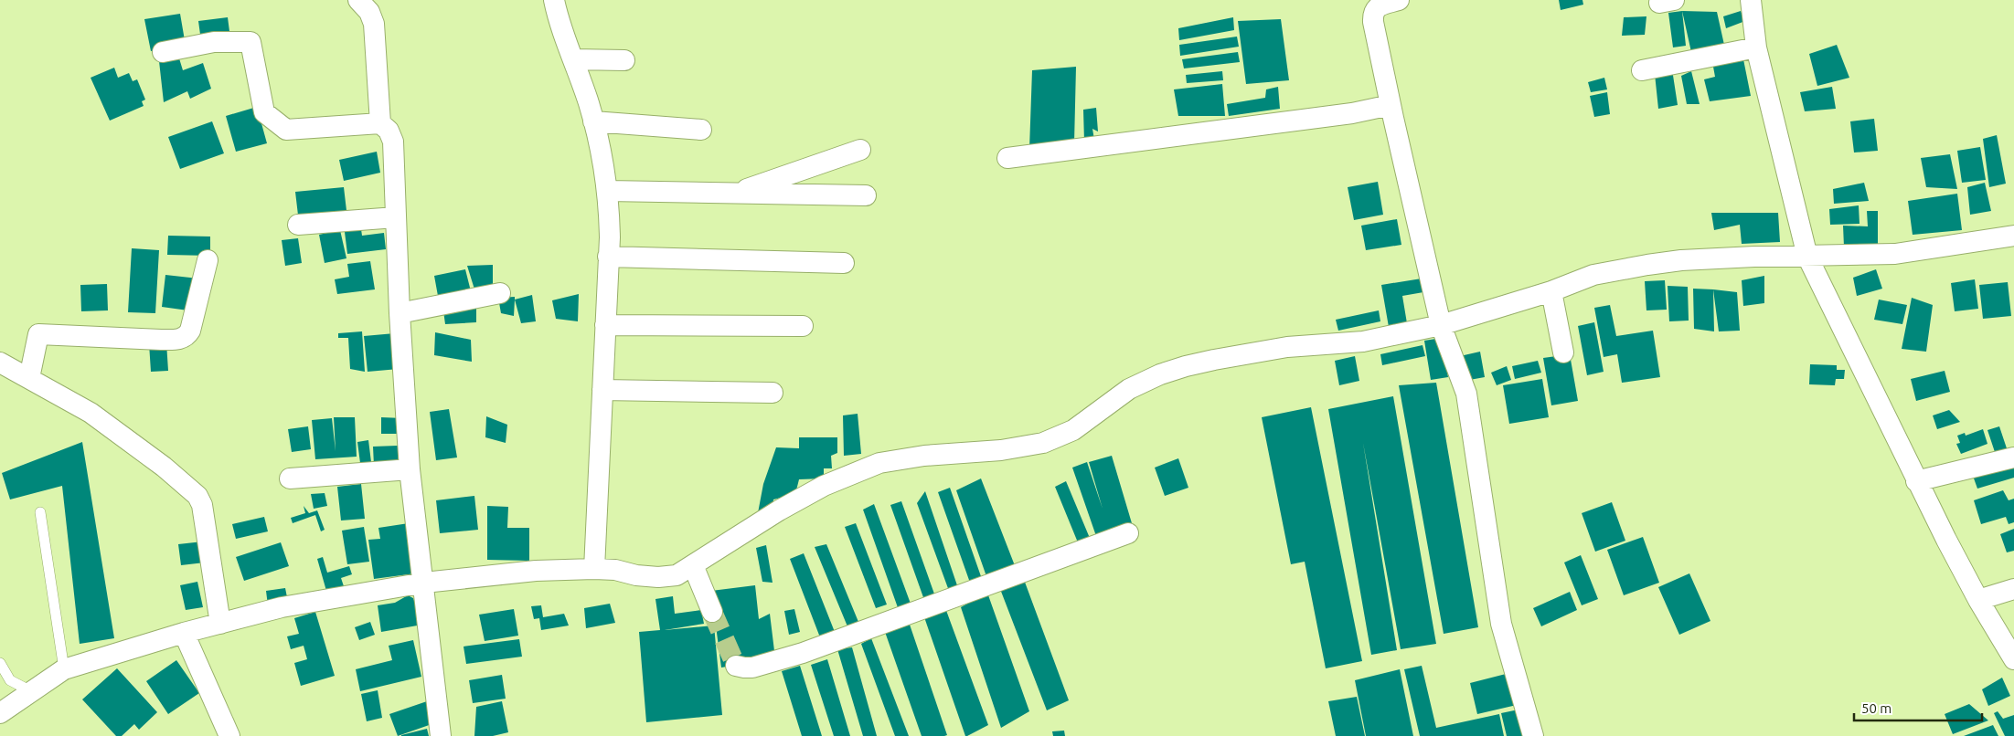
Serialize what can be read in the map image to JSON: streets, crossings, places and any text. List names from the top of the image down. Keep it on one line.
{"scale_bar":"50 m"}
